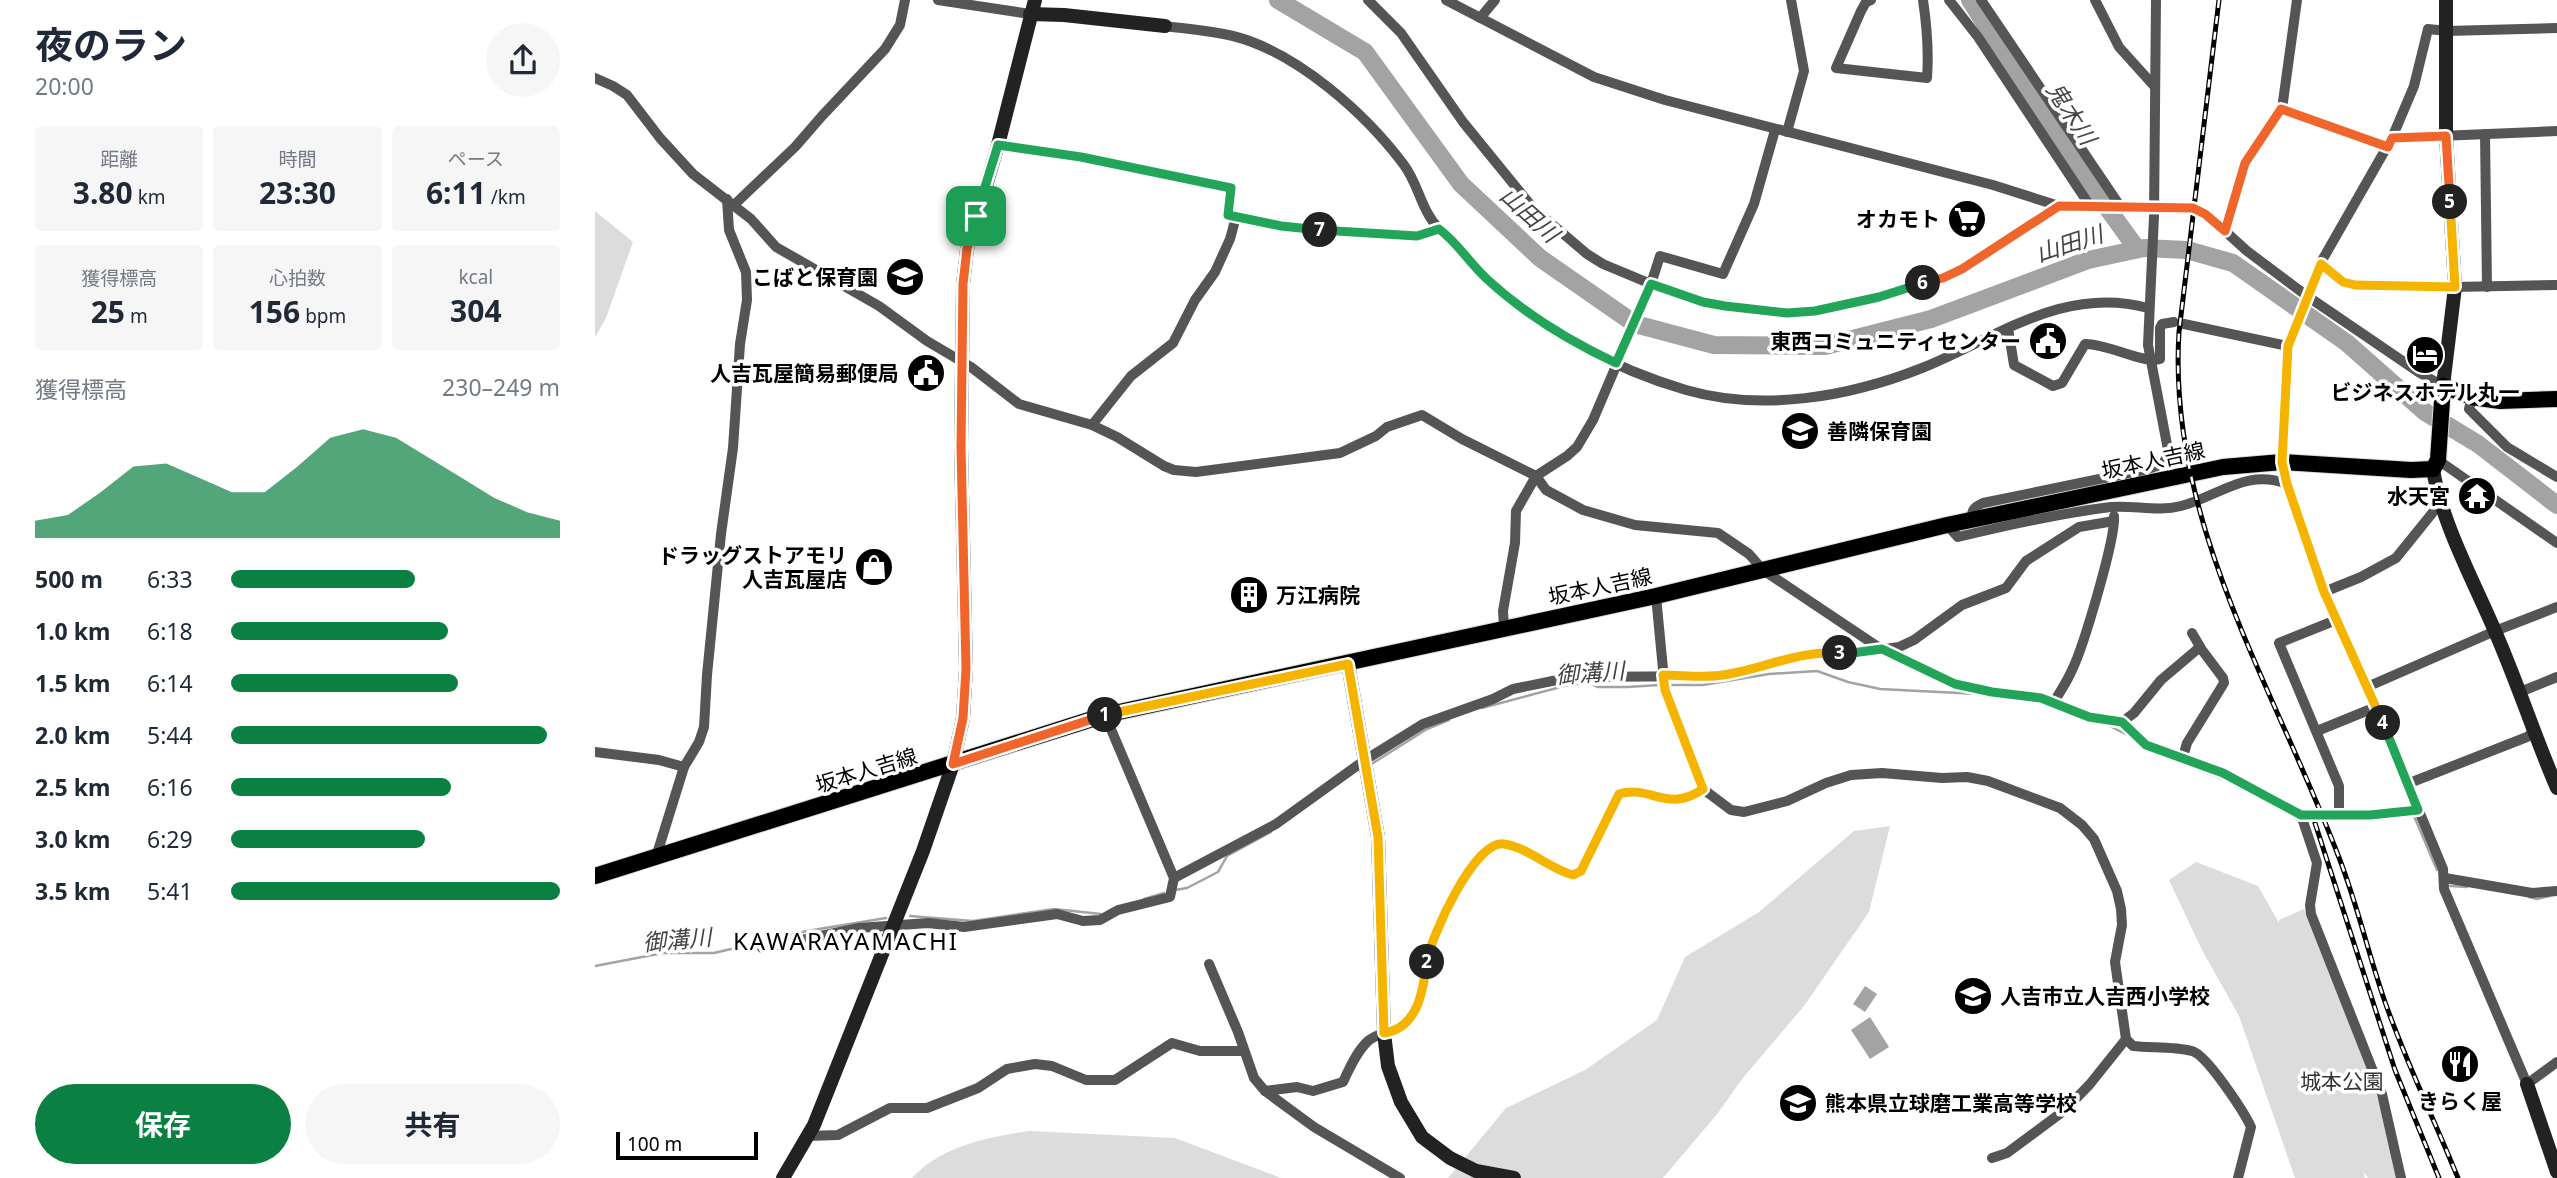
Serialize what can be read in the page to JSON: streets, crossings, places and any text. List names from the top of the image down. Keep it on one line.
{"streets":{"main road":["坂本人吉線"]},"districts":["KAWARAYAMACHI"],"water":["鬼木川","山田川","御溝川"],"parks":["城本公園"],"places":{"supermarket":["オカモト"],"school or university":["こばと保育園","善隣保育園","人吉市立人吉西小学校","熊本県立球磨工業高等学校"],"public building":["東西コミュニティセンター","人吉瓦屋簡易郵便局"],"hotel":["ビジネスホテル丸一"],"temple":["水天宮"],"shop":["ドラッグストアモリ 人吉瓦屋店"],"building":["万江病院"],"restaurant":["きらく屋"]},"scale_bar":"100 m","page":{"heading":["夜のラン","20:00"],"stats":[["距離","3.80 km"],["時間","23:30"],["ペース","6:11 /km"],["獲得標高","25 m"],["心拍数","156 bpm"],["kcal","304"]],"pins":["5","7","6","3","1","4","2"],"chart":["獲得標高","230–249 m"],"list":[{"name":"500 m","note":"6:33"},{"name":"1.0 km","note":"6:18"},{"name":"1.5 km","note":"6:14"},{"name":"2.0 km","note":"5:44"},{"name":"2.5 km","note":"6:16"},{"name":"3.0 km","note":"6:29"},{"name":"3.5 km","note":"5:41"}],"buttons":["保存","共有"],"scale":"100 m"}}
